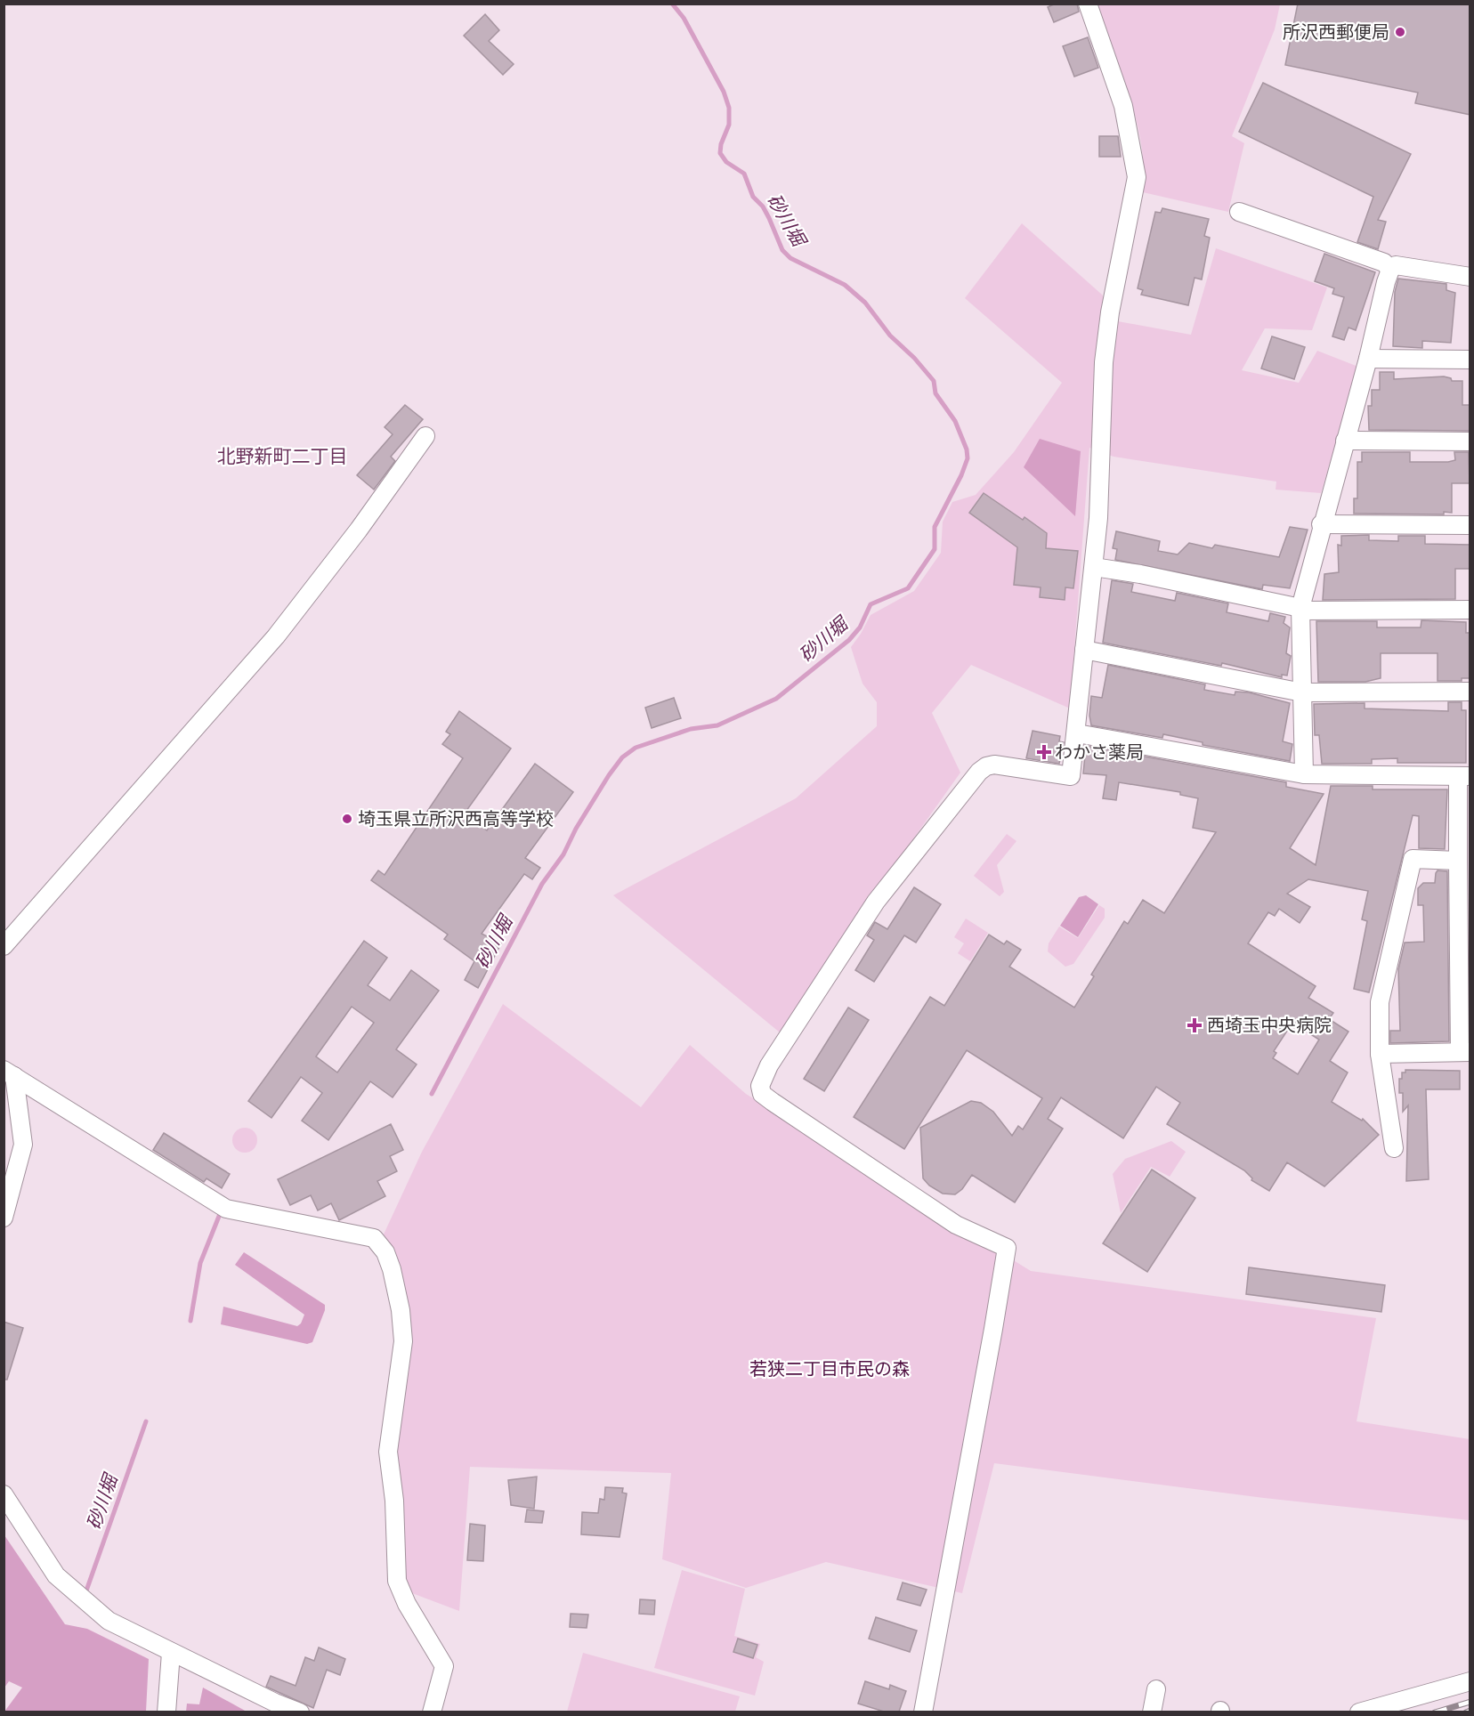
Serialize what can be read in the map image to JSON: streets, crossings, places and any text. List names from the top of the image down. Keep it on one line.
{"districts":["北野新町二丁目"],"water":["砂川堀"],"parks":["若狭二丁目市民の森"],"places":{"other":["所沢西郵便局","埼玉県立所沢西高等学校"],"health":["わかさ薬局","西埼玉中央病院"]}}
